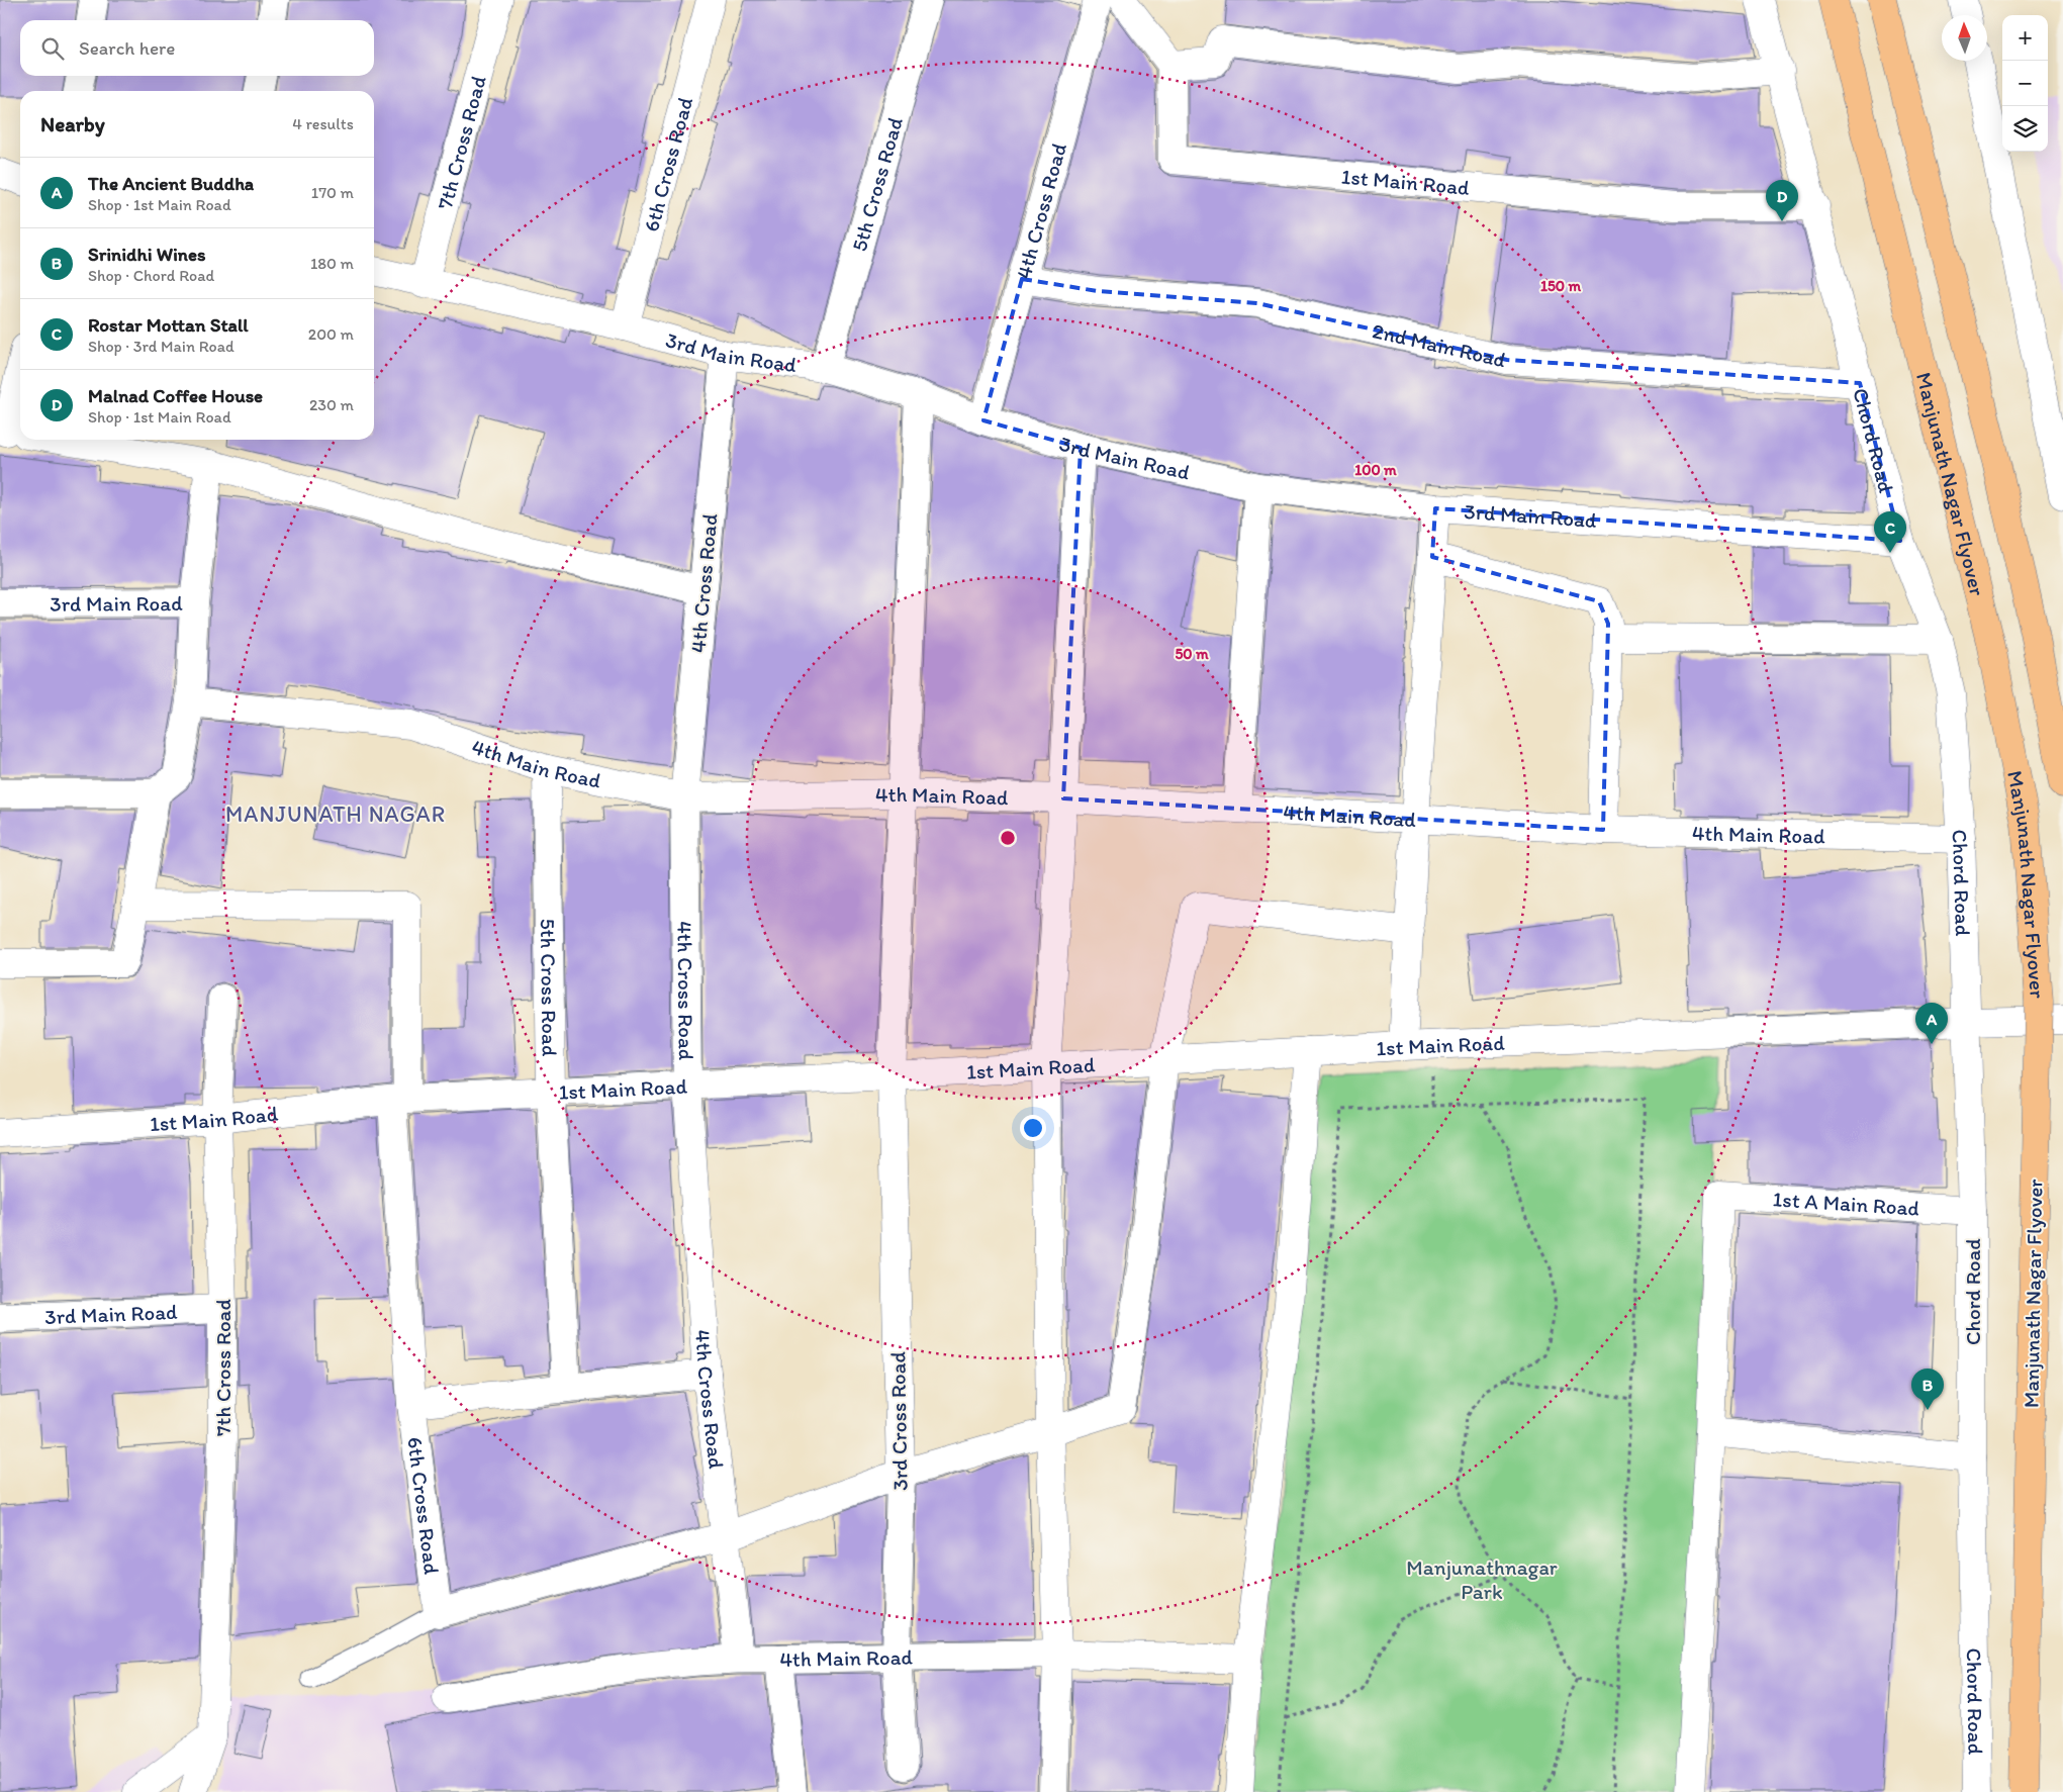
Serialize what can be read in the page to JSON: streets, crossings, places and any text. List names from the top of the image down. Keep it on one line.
{"streets":{"main road":["Manjunath Nagar Flyover"],"street":["7th Cross Road","6th Cross Road","1st Main Road","5th Cross Road","4th Cross Road","2nd Main Road","3rd Main Road","Chord Road","4th Main Road","1st A Main Road","3rd Cross Road"]},"crossings":[["7th Cross Road","1st Main Road"],["7th Cross Road","3rd Main Road"],["6th Cross Road","1st Main Road"],["6th Cross Road","3rd Main Road"],["1st Main Road","5th Cross Road"],["1st Main Road","4th Cross Road"],["1st Main Road","Chord Road"],["1st Main Road","3rd Cross Road"],["5th Cross Road","3rd Main Road"],["5th Cross Road","4th Main Road"],["4th Cross Road","2nd Main Road"],["4th Cross Road","3rd Main Road"],["4th Cross Road","4th Main Road"],["2nd Main Road","Chord Road"],["3rd Main Road","Chord Road"],["3rd Main Road","4th Main Road"],["3rd Main Road","3rd Cross Road"],["Chord Road","4th Main Road"],["Chord Road","1st A Main Road"],["4th Main Road","3rd Cross Road"]],"districts":["MANJUNATH NAGAR"],"parks":["Manjunathnagar Park"],"north":"top","page":{"map_buttons":["+","−"],"search":"Search here","heading":["Nearby","4 results"],"list":[{"mark":"A","name":"The Ancient Buddha","note":"Shop · 1st Main Road","value":"170 m"},{"mark":"B","name":"Srinidhi Wines","note":"Shop · Chord Road","value":"180 m"},{"mark":"C","name":"Rostar Mottan Stall","note":"Shop · 3rd Main Road","value":"200 m"},{"mark":"D","name":"Malnad Coffee House","note":"Shop · 1st Main Road","value":"230 m"}],"pins":["D","C","A","B"]},"rings":["150 m","100 m","50 m"]}
